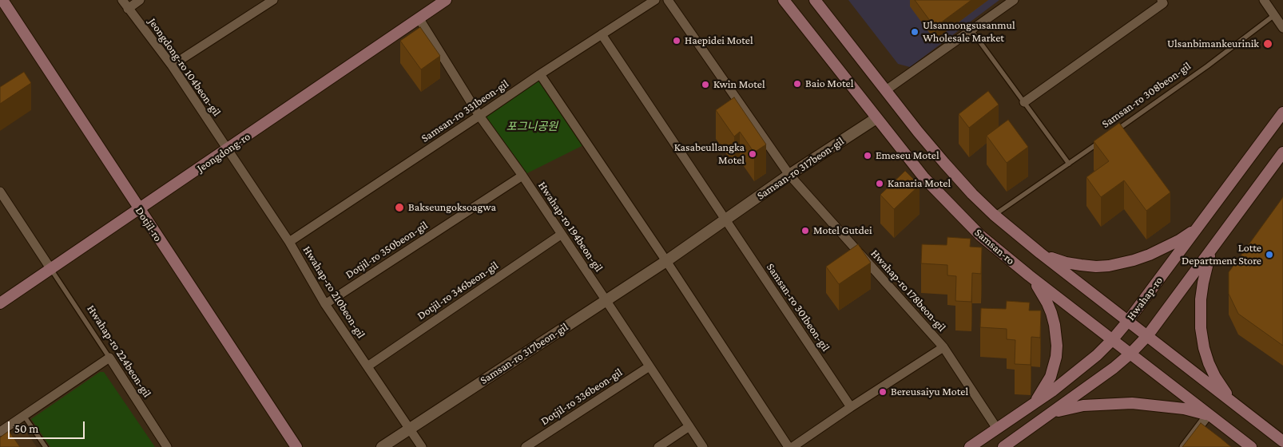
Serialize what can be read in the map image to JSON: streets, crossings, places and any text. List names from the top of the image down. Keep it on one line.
{"streets":{"main road":["Jeongdong-ro","Dotjil-ro","Samsan-ro","Hwahap-ro"],"street":["Jeongdong-ro 104beon-gil","Samsan-ro 331beon-gil","Samsan-ro 317beon-gil","Hwahap-ro 194beon-gil","Dotjil-ro 350beon-gil","Dotjil-ro 346beon-gil","Hwahap-ro 178beon-gil","Hwahap-ro 210beon-gil","Samsan-ro 301beon-gil","Hwahap-ro 224beon-gil","Dotjil-ro 336beon-gil"],"lane":["Samsan-ro 308beon-gil"]},"crossings":[["Jeongdong-ro 104beon-gil","Jeongdong-ro"],["Jeongdong-ro 104beon-gil","Hwahap-ro 210beon-gil"],["Samsan-ro 331beon-gil","Hwahap-ro 194beon-gil"],["Samsan-ro 331beon-gil","Hwahap-ro 210beon-gil"],["Jeongdong-ro","Dotjil-ro"],["Jeongdong-ro","Hwahap-ro 194beon-gil"],["Jeongdong-ro","Hwahap-ro 210beon-gil"],["Jeongdong-ro","Hwahap-ro 224beon-gil"],["Samsan-ro 317beon-gil","Hwahap-ro 194beon-gil"],["Samsan-ro 317beon-gil","Samsan-ro"],["Samsan-ro 317beon-gil","Hwahap-ro 178beon-gil"],["Samsan-ro 317beon-gil","Hwahap-ro 210beon-gil"],["Samsan-ro 317beon-gil","Samsan-ro 301beon-gil"],["Hwahap-ro 194beon-gil","Dotjil-ro 350beon-gil"],["Hwahap-ro 194beon-gil","Dotjil-ro 346beon-gil"],["Hwahap-ro 194beon-gil","Dotjil-ro 336beon-gil"],["Samsan-ro","Hwahap-ro"],["Dotjil-ro 350beon-gil","Hwahap-ro 210beon-gil"],["Dotjil-ro 346beon-gil","Hwahap-ro 210beon-gil"],["Hwahap-ro 178beon-gil","Hwahap-ro"]],"parks":["포그니공원"],"places":["Ulsannongsusanmul Wholesale Market","Haepidei Motel","Ulsanbimankeurinik","Baio Motel","Kwin Motel","Kasabeullangka Motel","Emeseu Motel","Kanaria Motel","Bakseungoksoagwa","Motel Gutdei","Lotte Department Store","Bereusaiyu Motel"],"scale_bar":"50 m"}
